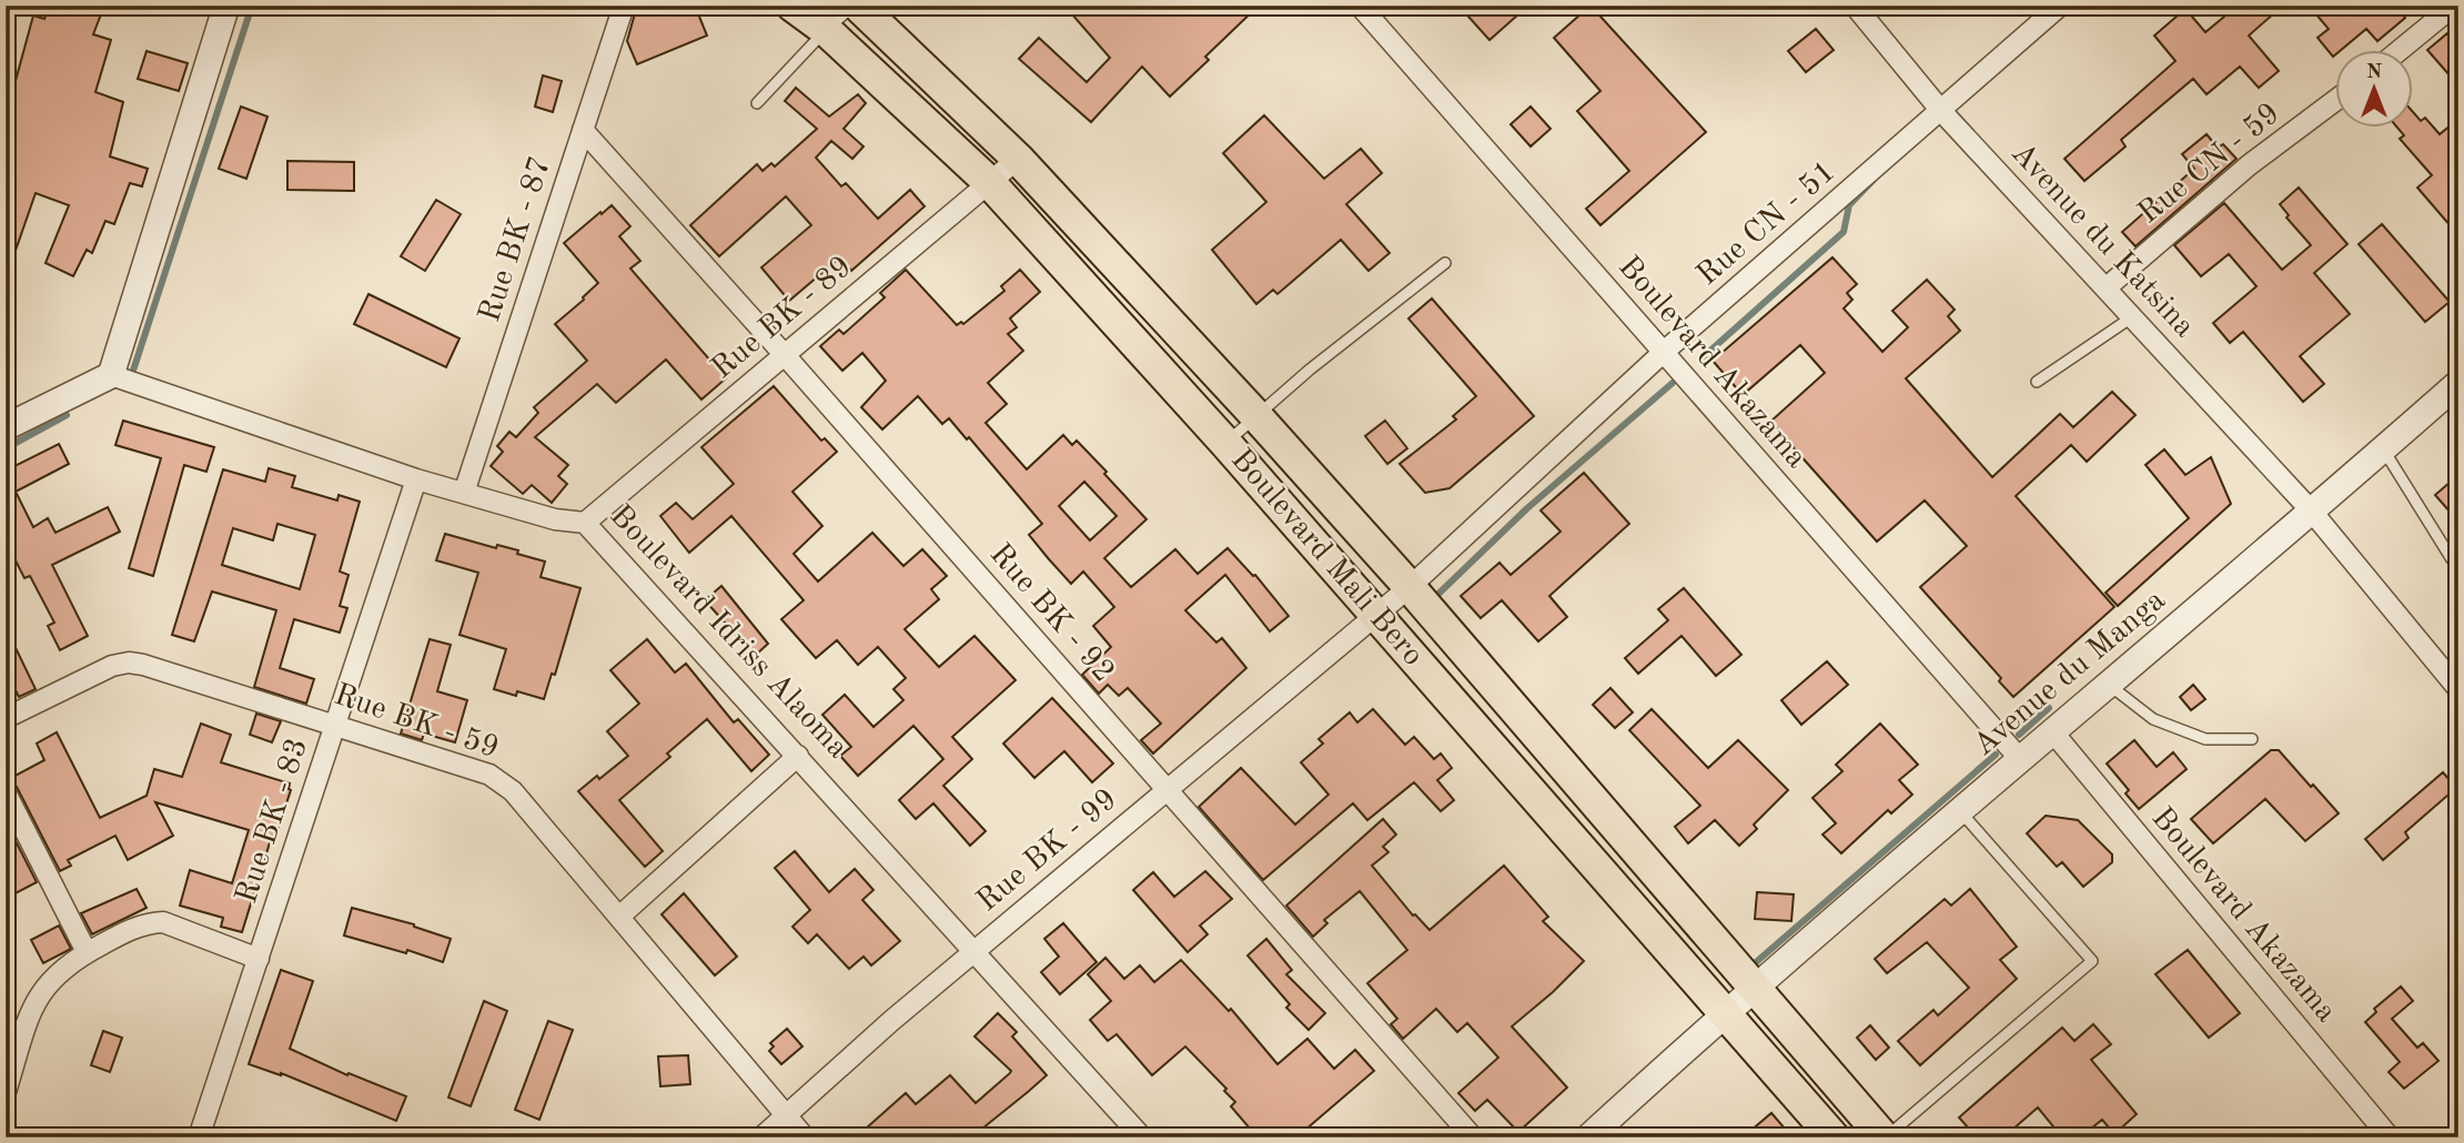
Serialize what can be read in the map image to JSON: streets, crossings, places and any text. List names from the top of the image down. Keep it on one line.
{"streets":{"main road":["Boulevard Mali Bero"],"street":["Rue CN - 59","Rue CN - 51","Rue BK - 87","Avenue du Katsina","Rue BK - 89","Boulevard Akazama","Rue BK - 92","Boulevard Idriss Alaoma","Avenue du Manga","Rue BK - 59","Rue BK - 83","Rue BK - 99"]},"crossings":[["Rue CN - 59","Avenue du Katsina"],["Rue CN - 51","Avenue du Katsina"],["Rue CN - 51","Boulevard Akazama"],["Rue CN - 51","Boulevard Mali Bero"],["Rue CN - 51","Rue BK - 99"],["Rue BK - 87","Rue BK - 92"],["Rue BK - 87","Boulevard Idriss Alaoma"],["Avenue du Katsina","Avenue du Manga"],["Rue BK - 89","Boulevard Mali Bero"],["Rue BK - 89","Rue BK - 92"],["Rue BK - 89","Boulevard Idriss Alaoma"],["Boulevard Akazama","Avenue du Manga"],["Boulevard Mali Bero","Avenue du Manga"],["Boulevard Mali Bero","Rue BK - 99"],["Rue BK - 92","Rue BK - 99"],["Boulevard Idriss Alaoma","Rue BK - 83"],["Boulevard Idriss Alaoma","Rue BK - 99"],["Rue BK - 59","Rue BK - 83"],["Rue BK - 59","Rue BK - 99"]],"north":"top"}
